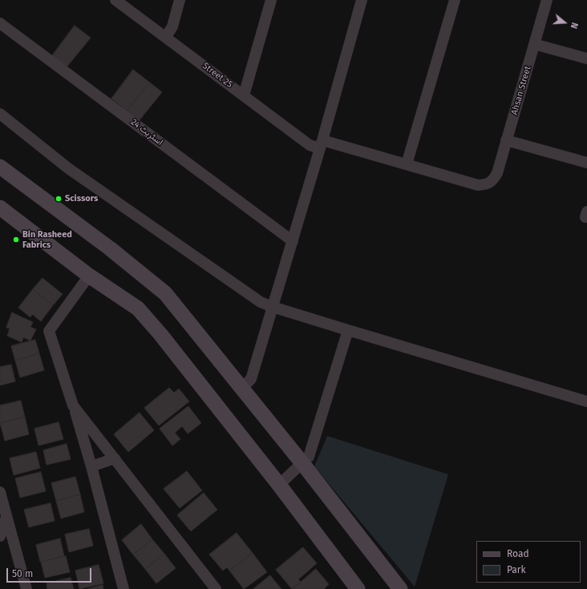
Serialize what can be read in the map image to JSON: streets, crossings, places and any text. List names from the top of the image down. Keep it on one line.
{"streets":{"street":["Street 25","Ahsan Street","اسٹریٹ 24"]},"crossings":[["Street 25","Ahsan Street"]],"places":["Scissors","Bin Rasheed Fabrics"],"legend":["Road","Park"],"scale_bar":"50 m","north":"right"}
